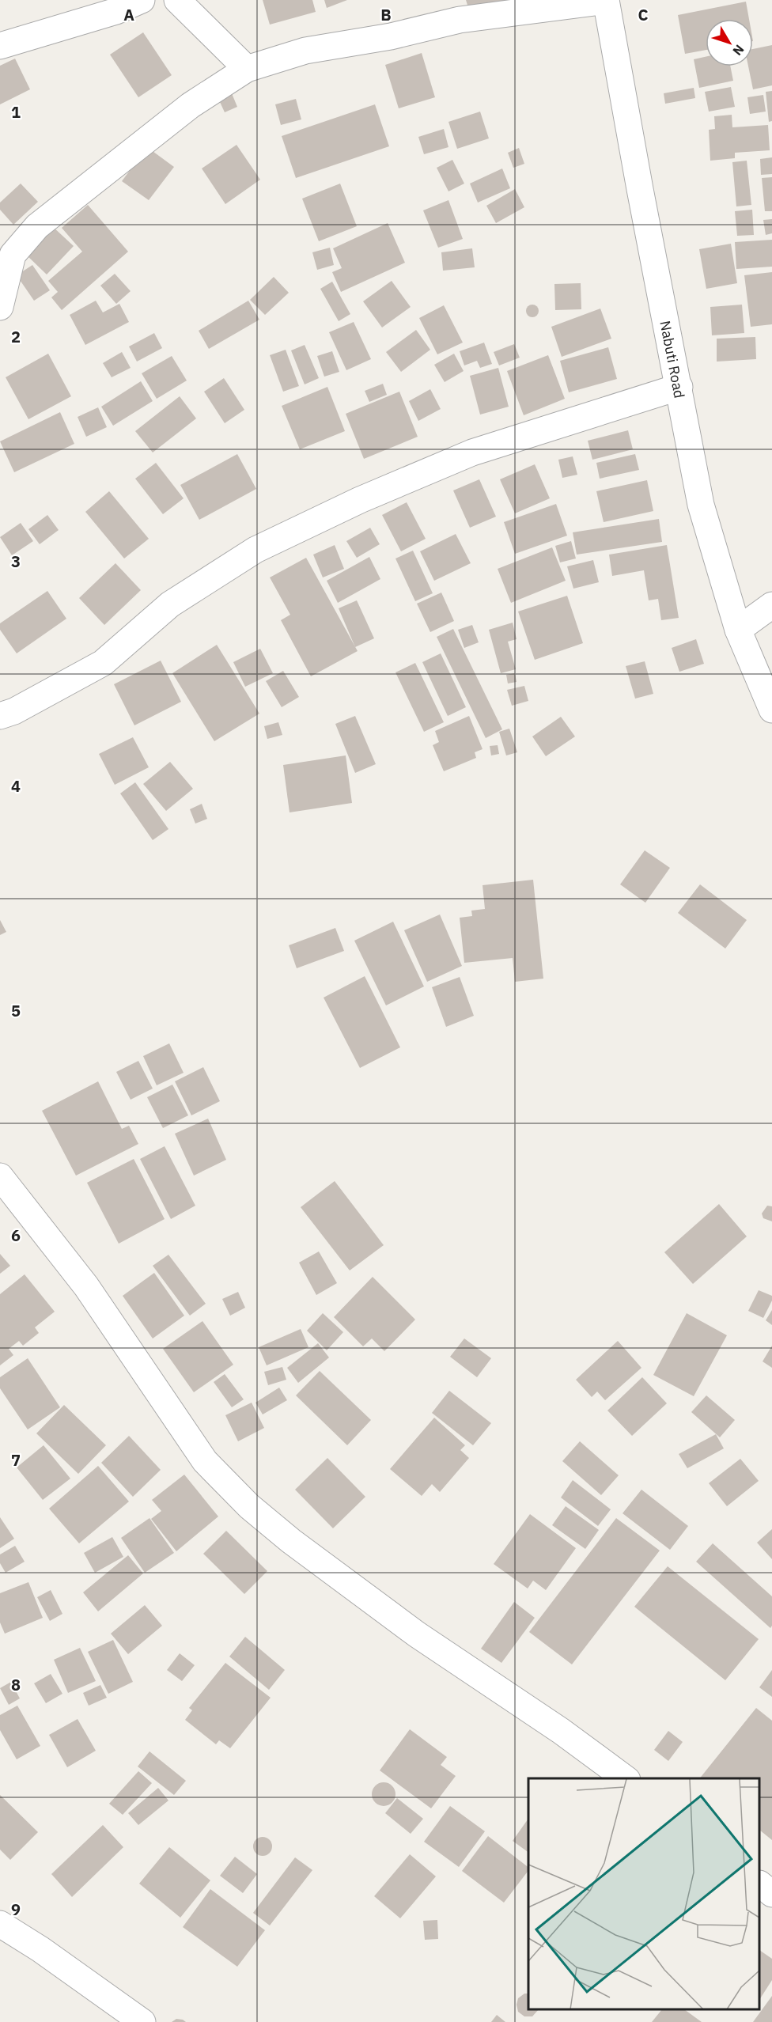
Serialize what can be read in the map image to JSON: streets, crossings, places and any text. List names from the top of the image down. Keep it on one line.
{"streets":{"street":["Nabuti Road"]},"north":"bottom right","grid":{"columns":["A","B","C"],"rows":["1","2","3","4","5","6","7","8","9"]}}
